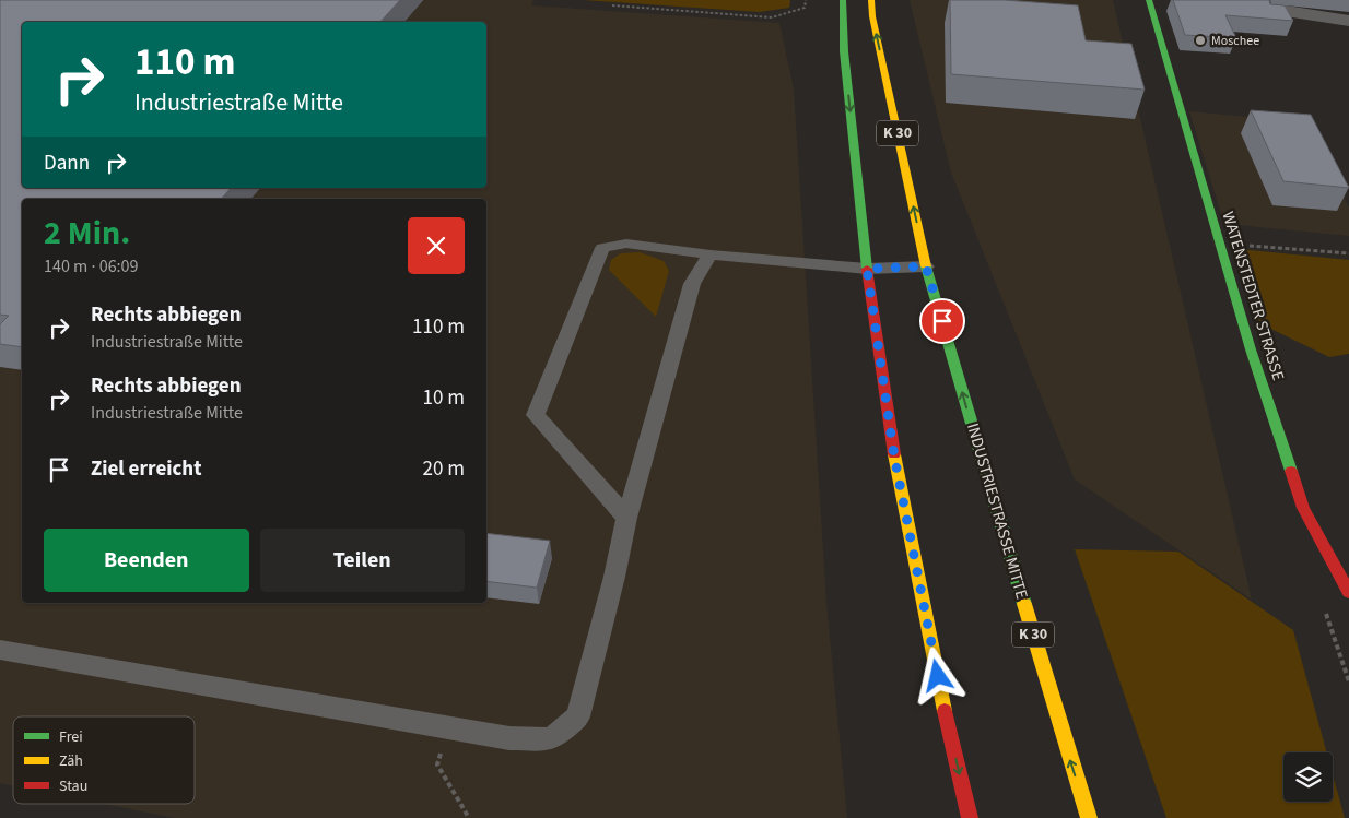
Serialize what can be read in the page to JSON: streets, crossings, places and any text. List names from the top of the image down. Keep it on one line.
{"streets":{"main road":["K 30","WATENSTEDTER STRASSE","INDUSTRIESTRASSE MITTE"]},"places":["Moschee"],"legend":["Frei","Zäh","Stau"],"page":{"turn":["110 m","Industriestraße Mitte"],"then":"Dann","heading":["2 Min.","140 m · 06:09"],"list":[{"name":"Rechts abbiegen","note":"Industriestraße Mitte","value":"110 m"},{"name":"Rechts abbiegen","note":"Industriestraße Mitte","value":"10 m"},{"name":"Ziel erreicht","value":"20 m"}],"buttons":["Beenden","Teilen"]}}
